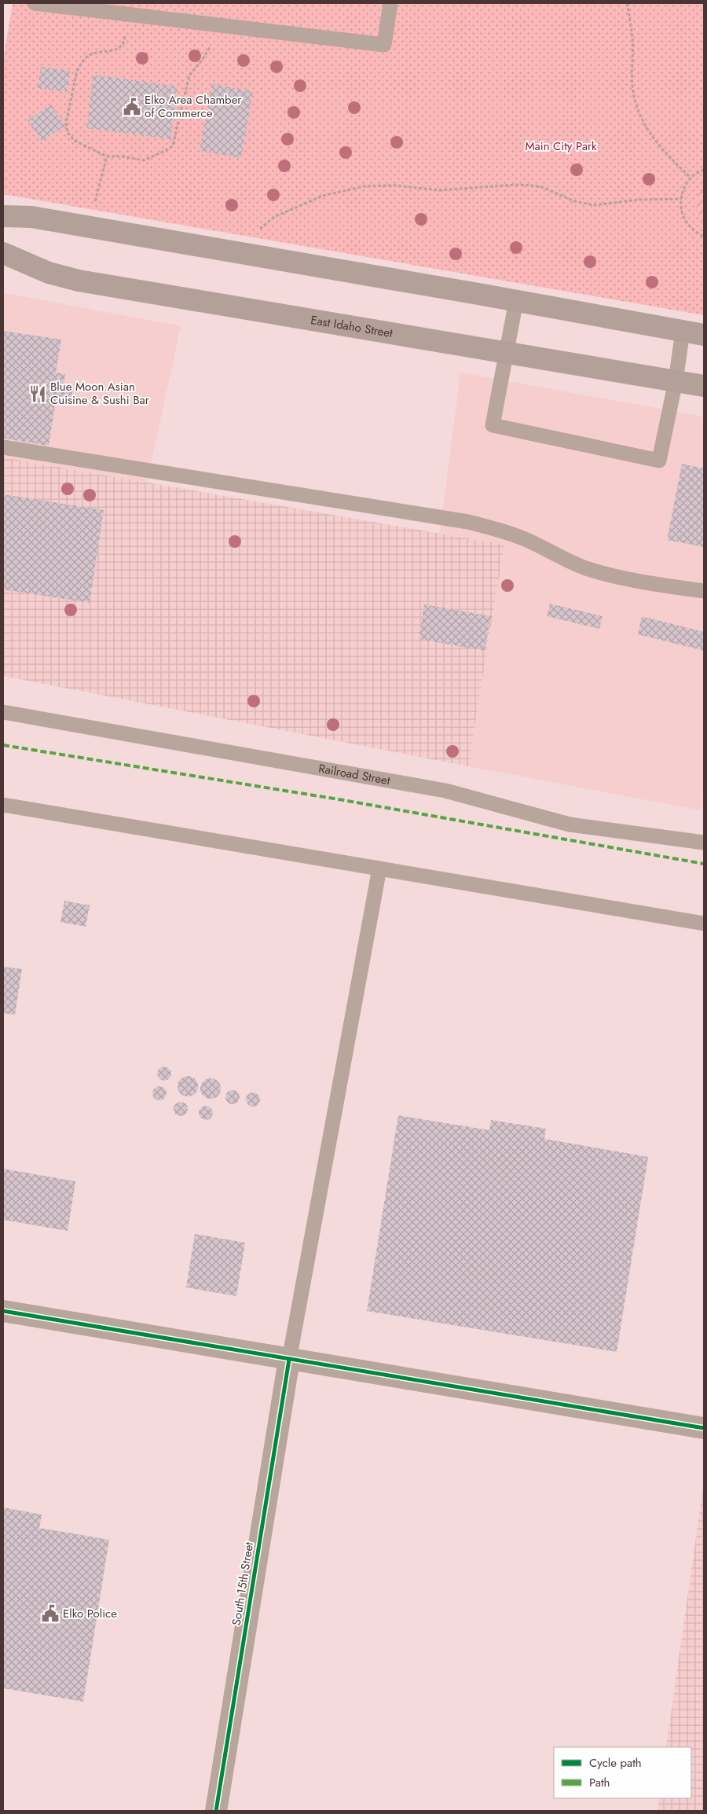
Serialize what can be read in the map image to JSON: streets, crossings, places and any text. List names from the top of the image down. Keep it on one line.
{"streets":{"main road":["East Idaho Street"],"street":["South 15th Street"],"lane":["Railroad Street"]},"parks":["Main City Park"],"places":{"public building":["Elko Area Chamber of Commerce","Elko Police"],"restaurant":["Blue Moon Asian Cuisine & Sushi Bar"]},"legend":["Cycle path","Path"]}
